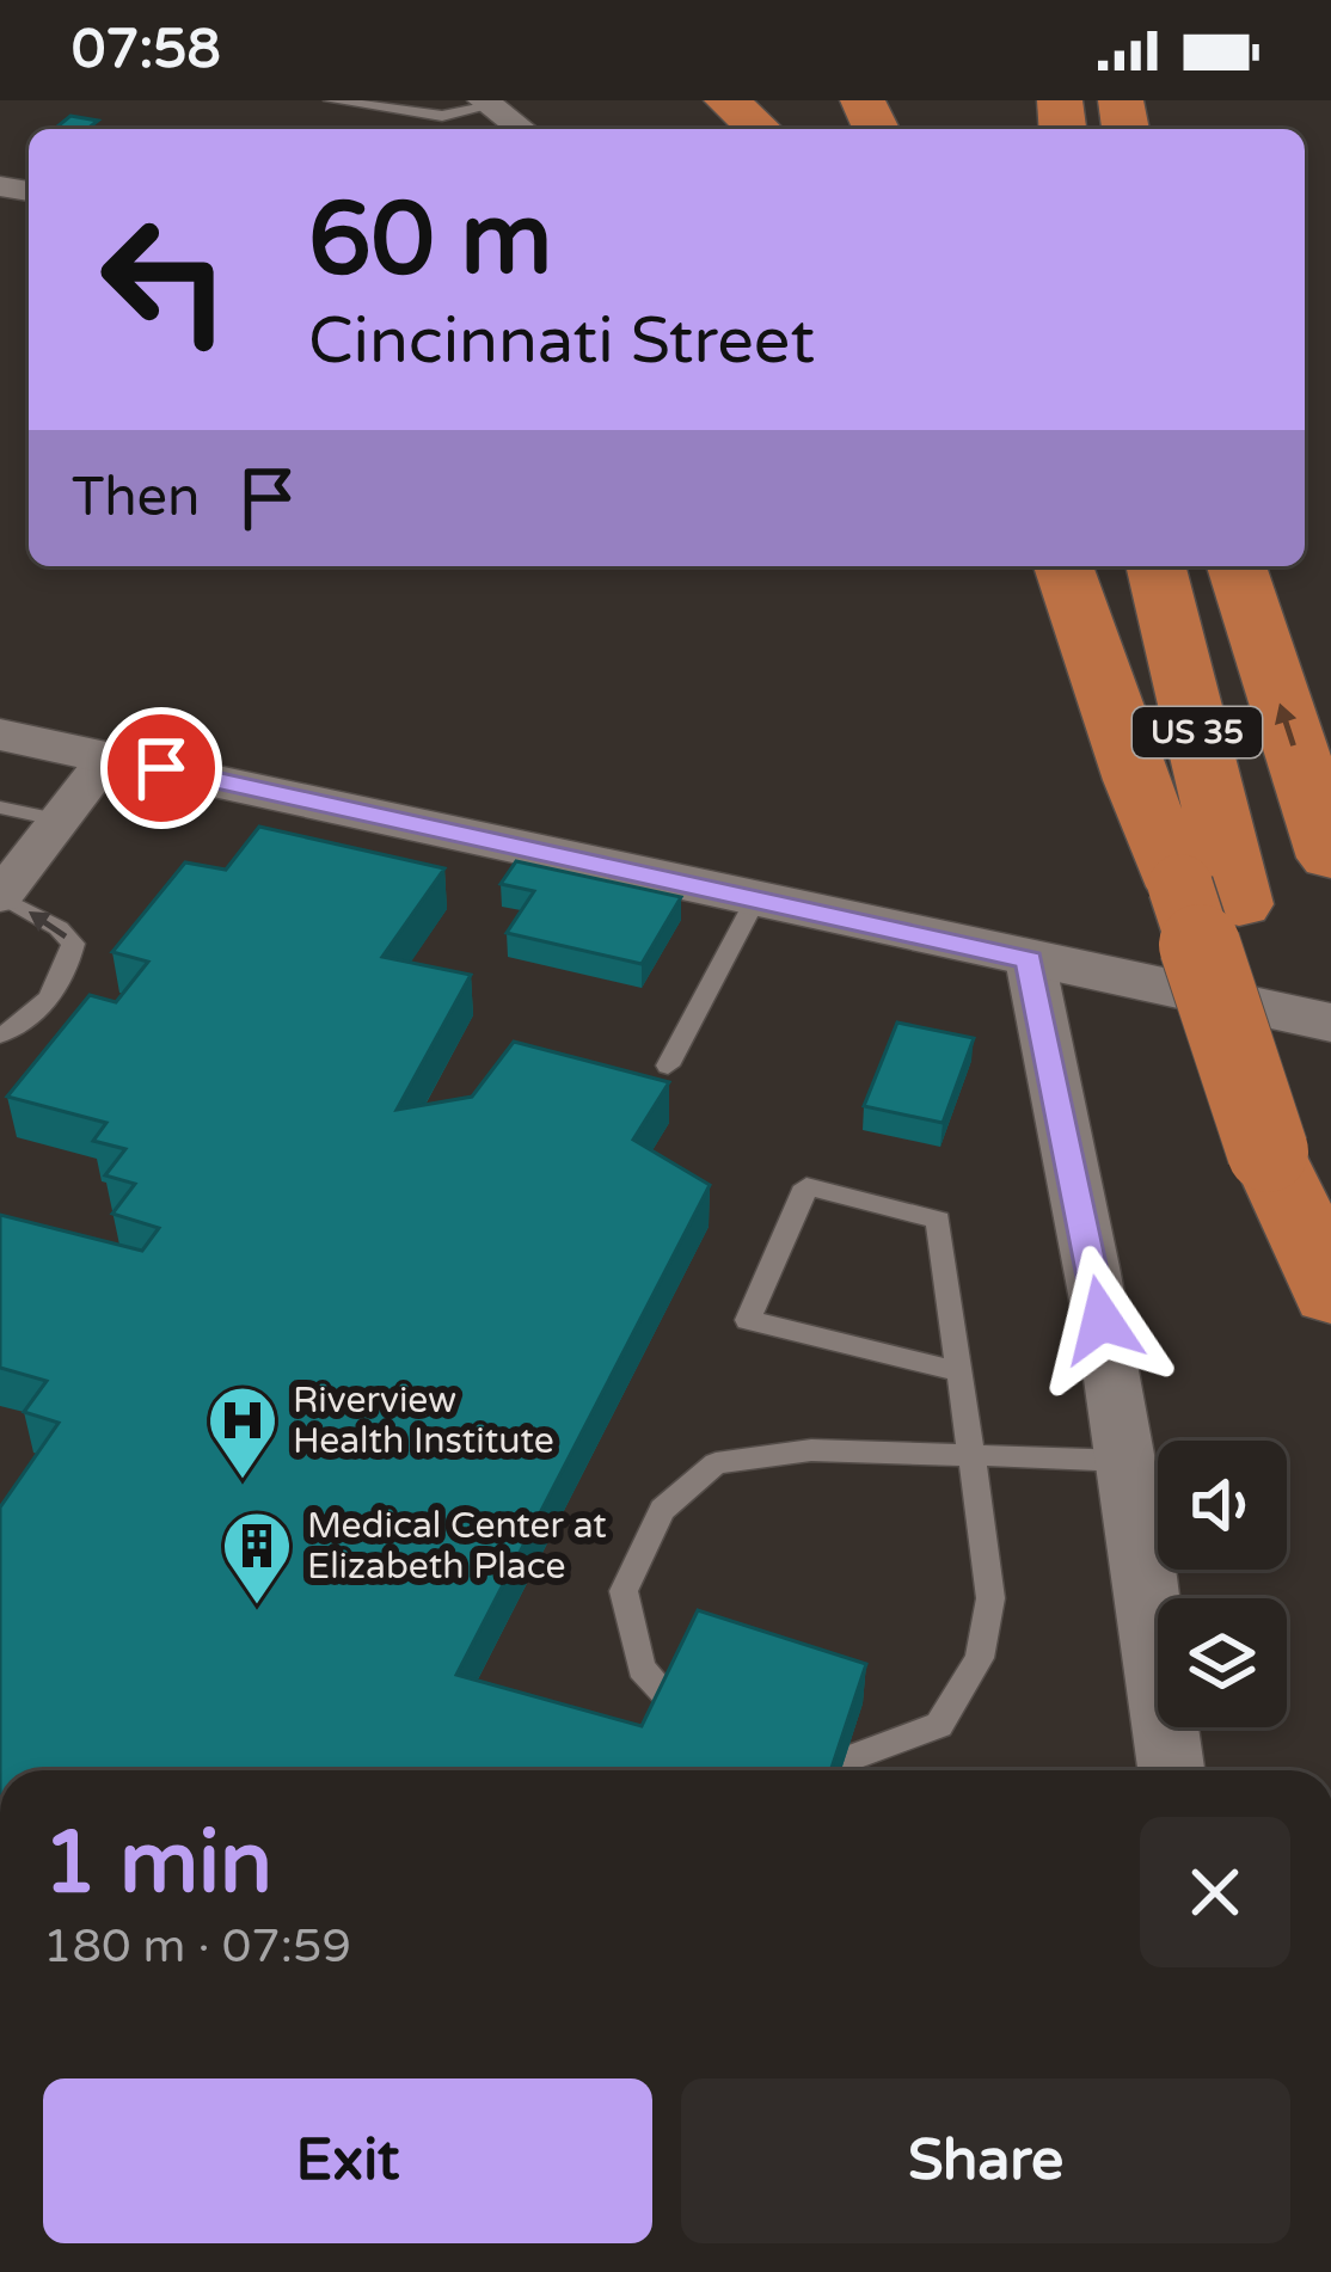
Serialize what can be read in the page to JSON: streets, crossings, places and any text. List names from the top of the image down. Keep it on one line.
{"streets":{"highway":["US 35"]},"places":{"hospital":["Riverview Health Institute"],"building":["Medical Center at Elizabeth Place"]},"page":{"status":"07:58","turn":["60 m","Cincinnati Street"],"then":"Then","heading":["1 min","180 m · 07:59"],"buttons":["Exit","Share"]}}
